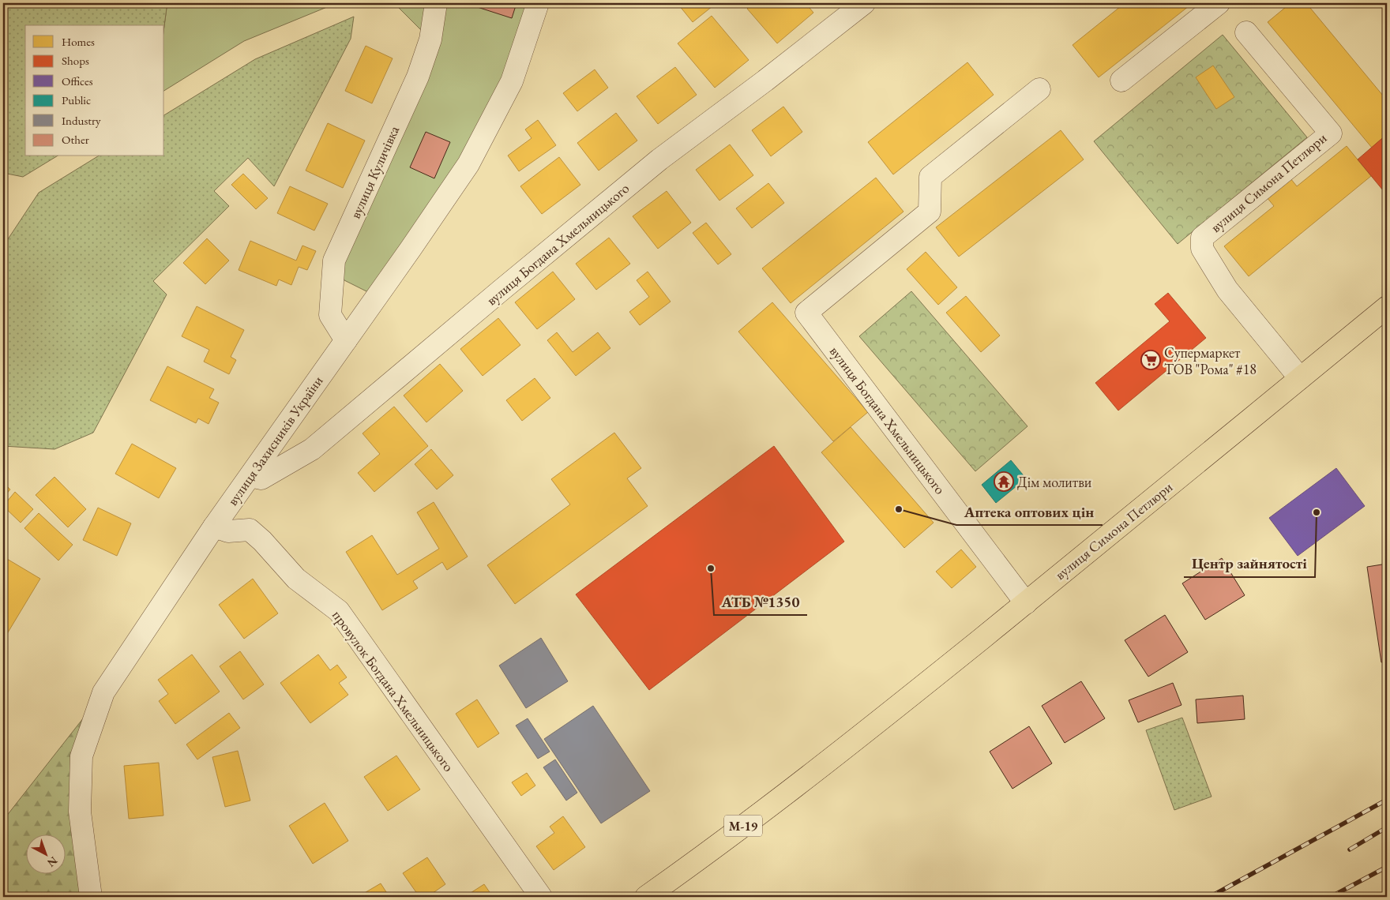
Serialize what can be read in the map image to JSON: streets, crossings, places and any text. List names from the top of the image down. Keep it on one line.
{"streets":{"highway":["вулиця Симона Петлюри","М-19"],"street":["вулиця Куличівка","вулиця Богдана Хмельницького","вулиця Захисників України","провулок Богдана Хмельницького"]},"crossings":[["вулиця Куличівка","вулиця Захисників України"],["вулиця Симона Петлюри","вулиця Богдана Хмельницького"],["вулиця Богдана Хмельницького","вулиця Захисників України"],["вулиця Захисників України","провулок Богдана Хмельницького"]],"places":{"supermarket":["Супермаркет ТОВ \"Рома\" #18"],"temple":["Дім молитви"],"other":["Аптека оптових цін","Центр зайнятості","АТБ №1350"]},"legend":["Homes","Shops","Offices","Public","Industry","Other"],"north":"bottom right"}
